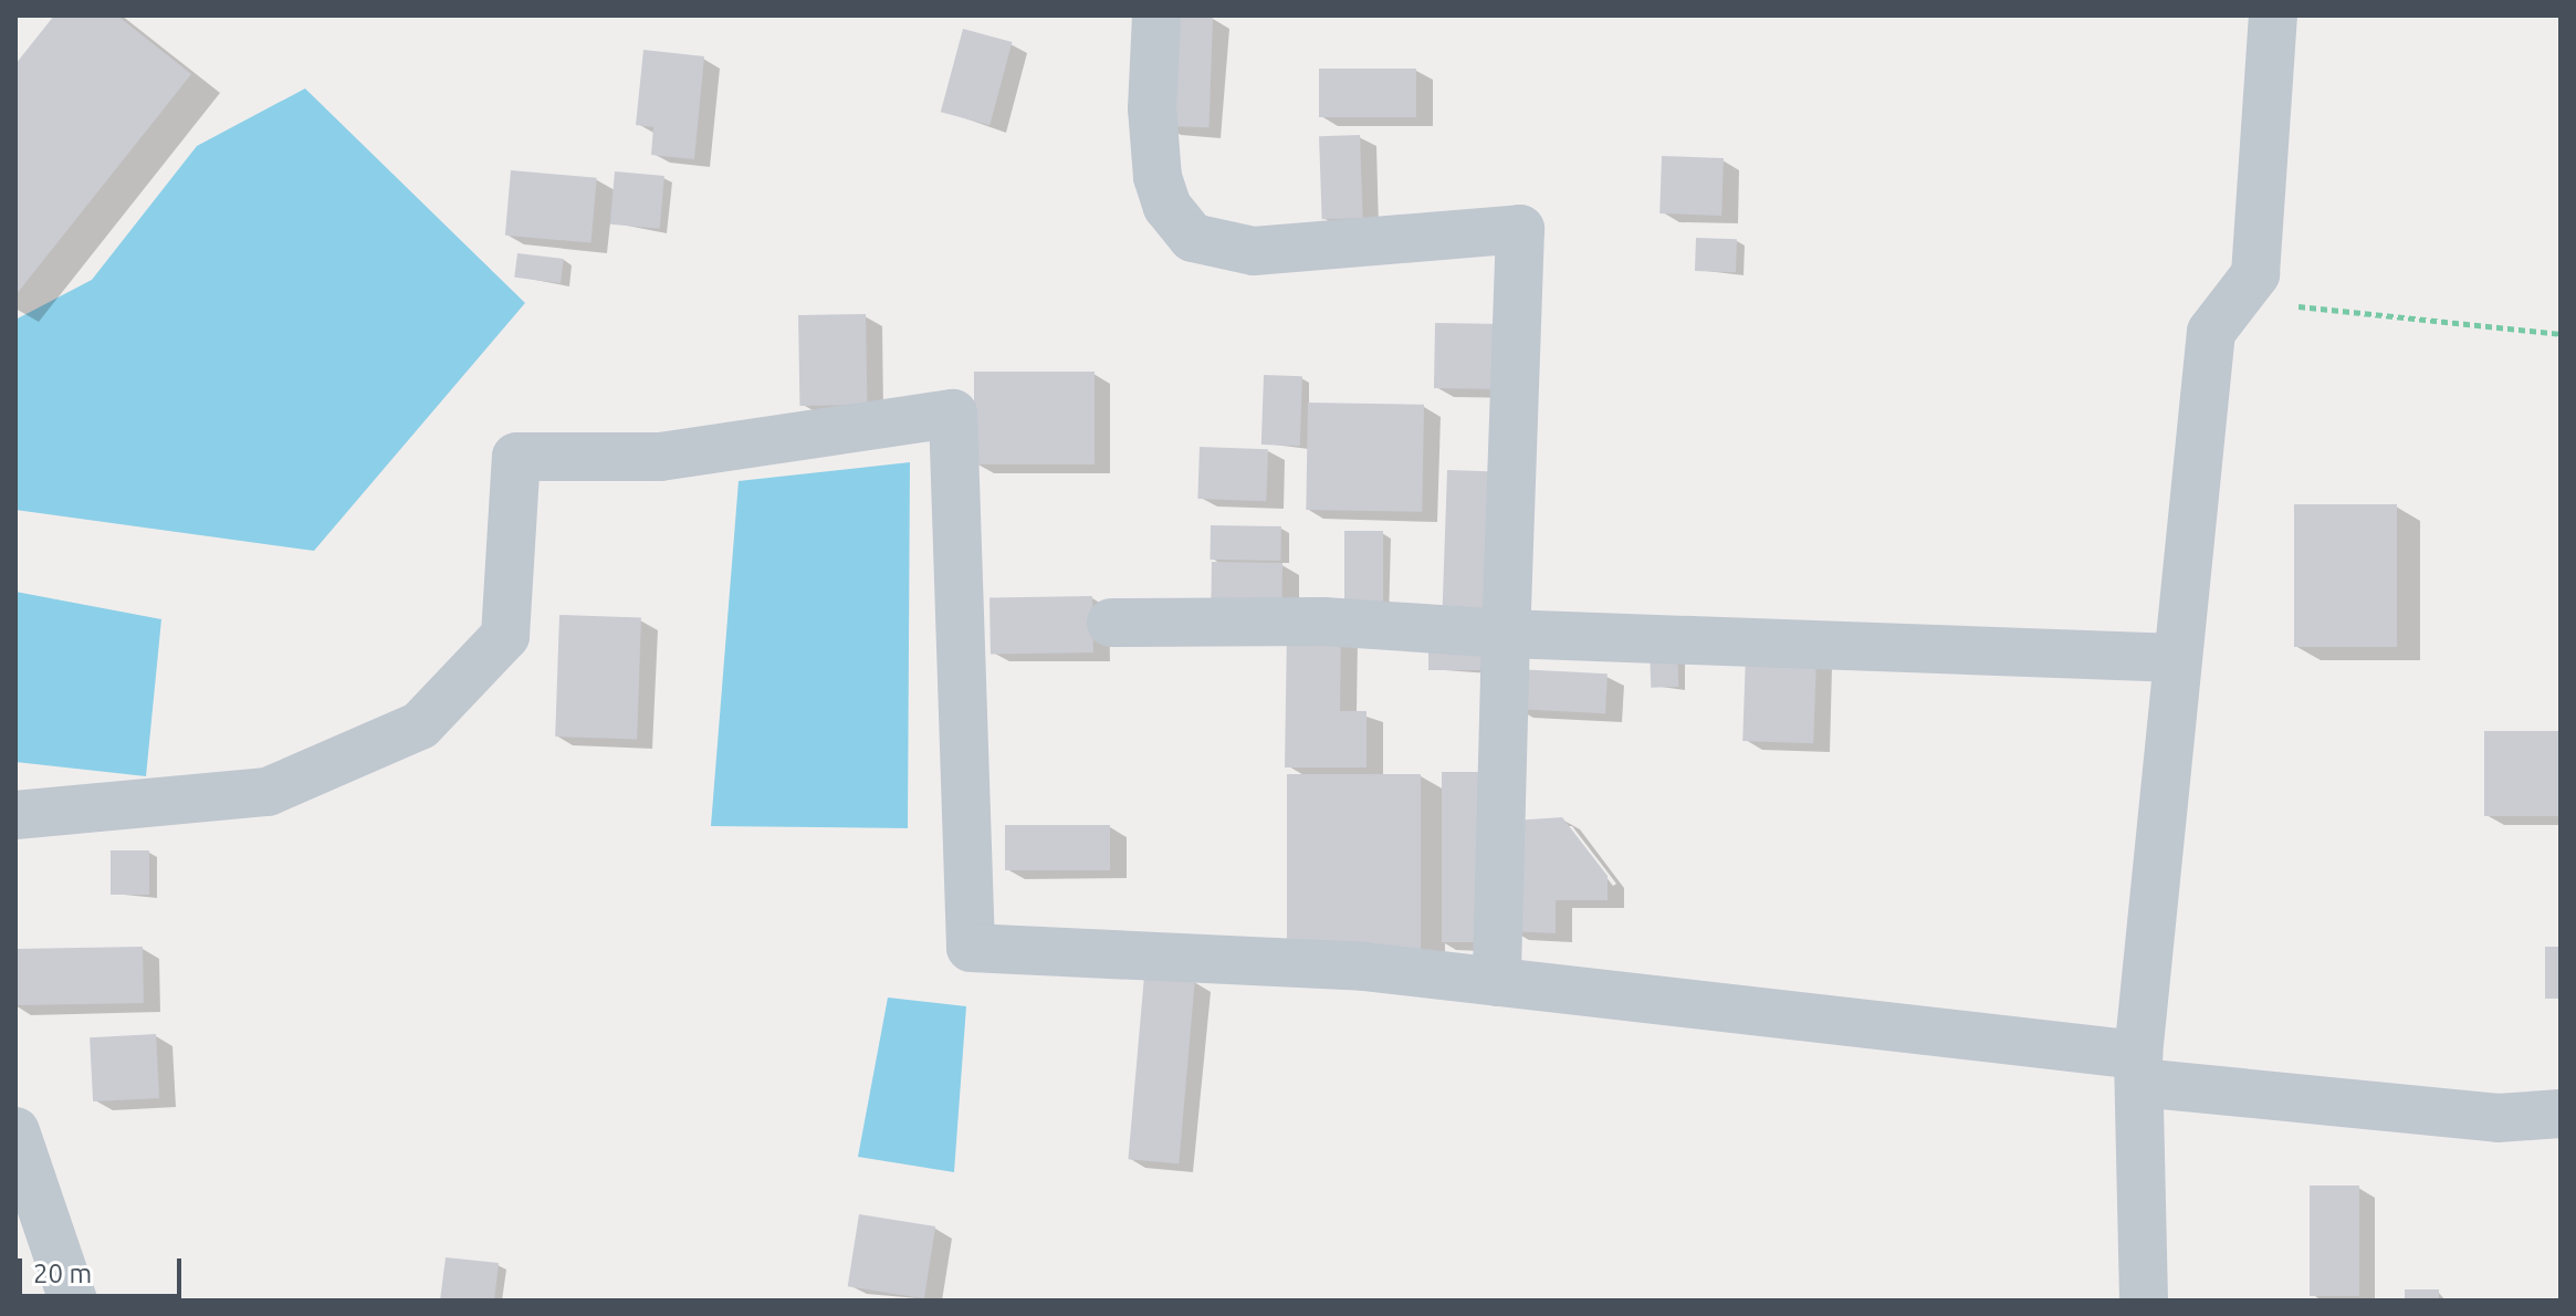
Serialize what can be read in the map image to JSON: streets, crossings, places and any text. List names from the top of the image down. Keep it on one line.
{"scale_bar":"20 m"}
